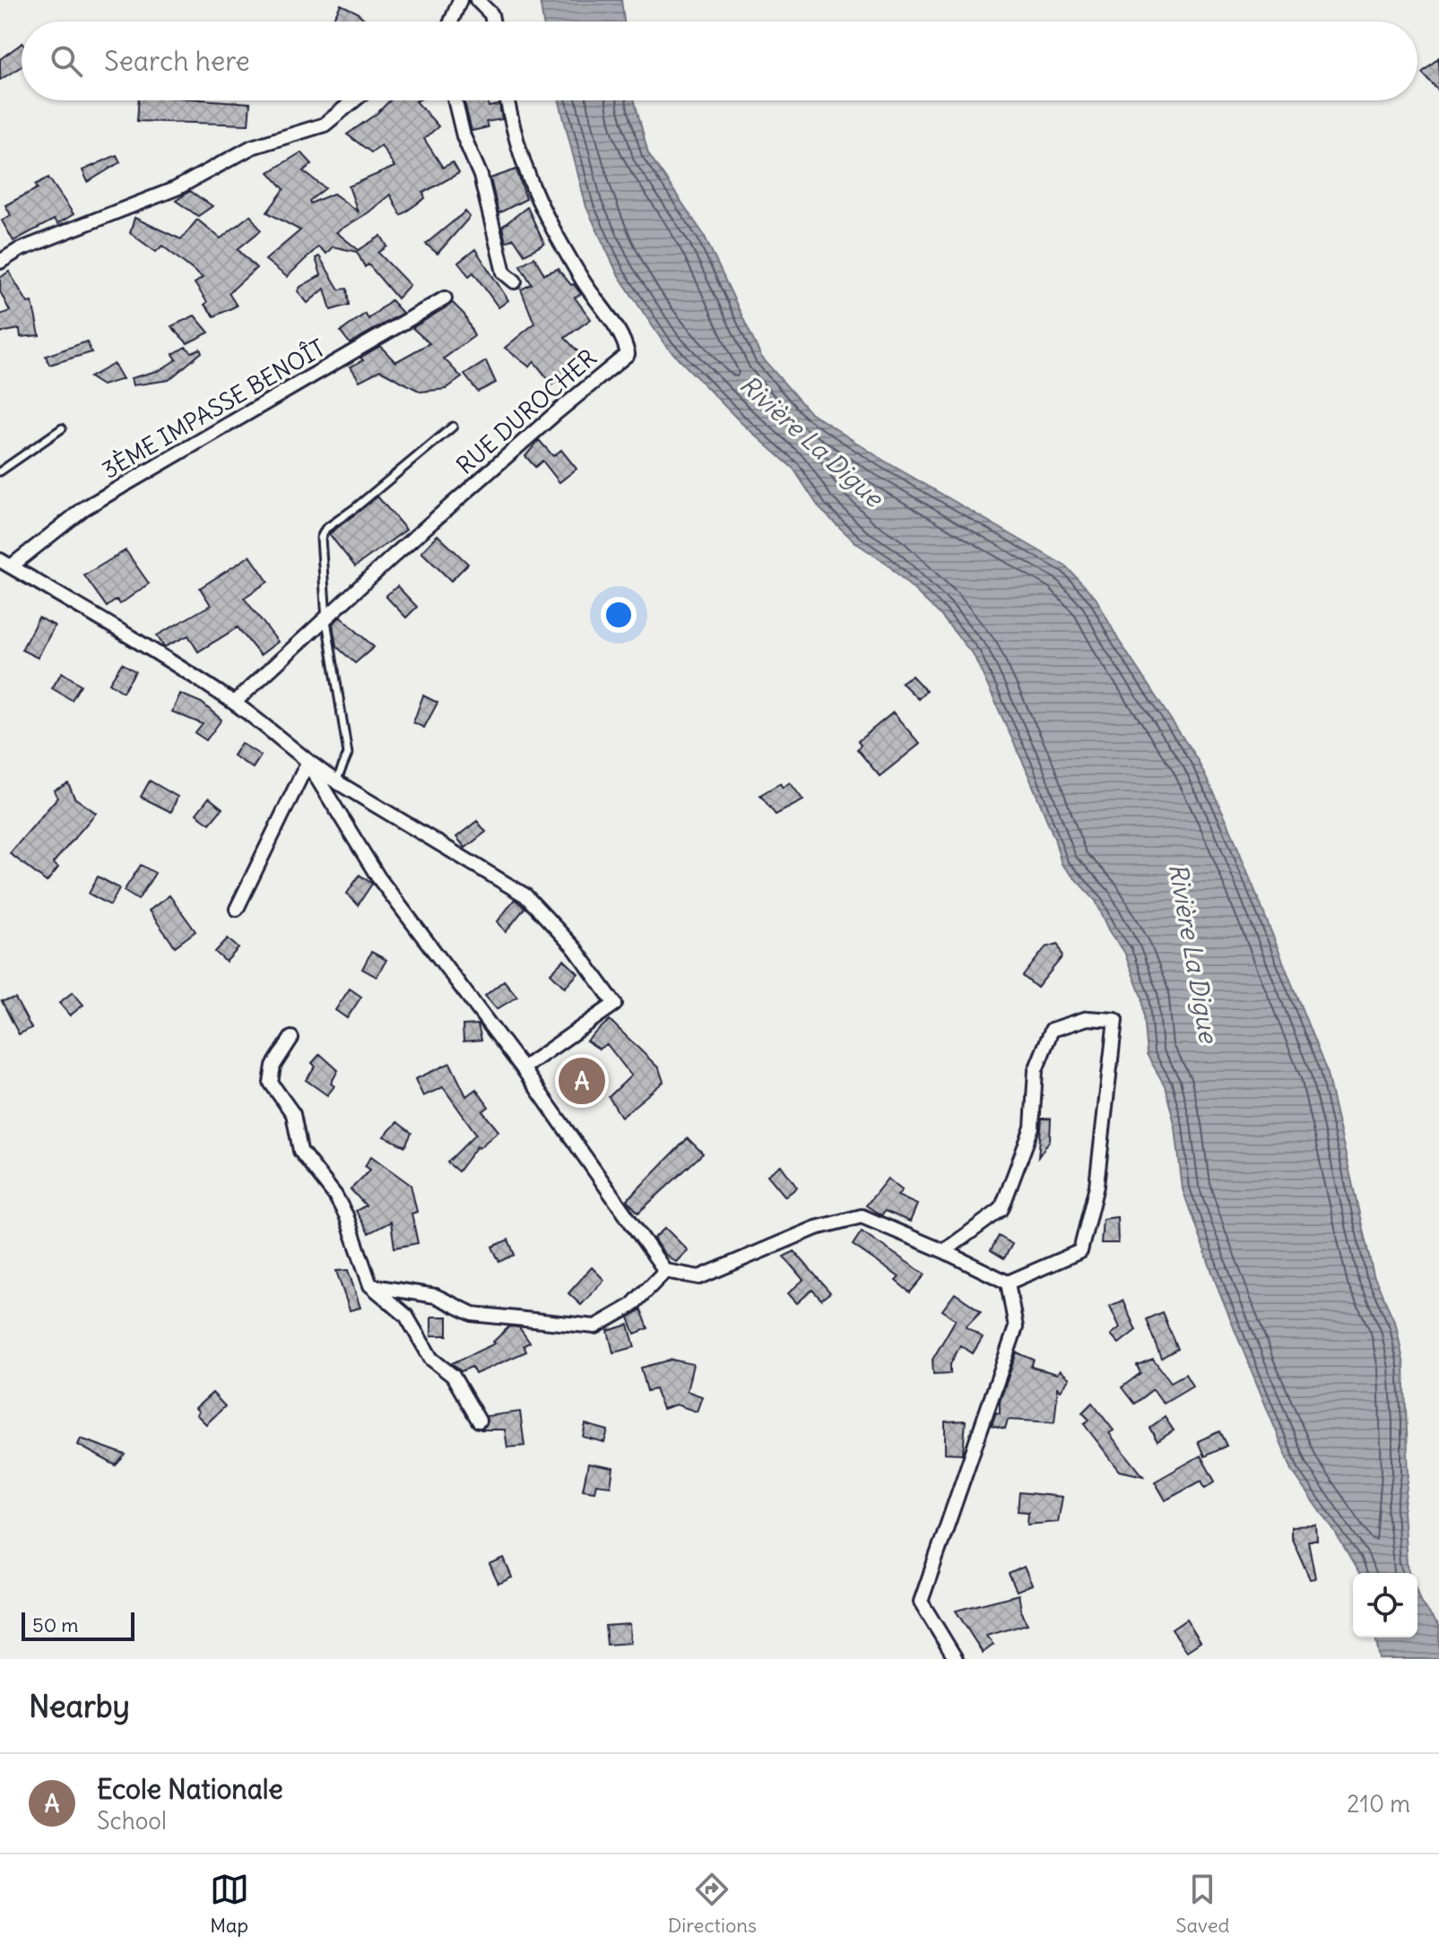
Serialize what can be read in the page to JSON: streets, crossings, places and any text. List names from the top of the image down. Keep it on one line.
{"streets":{"street":["3ÈME IMPASSE BENOÎT","RUE DUROCHER"]},"water":["Rivière La Digue"],"scale_bar":"50 m","page":{"search":"Search here","pins":"A","scale":"50 m","heading":"Nearby","list":[{"mark":"A","name":"Ecole Nationale","note":"School","value":"210 m"}],"nav":["Map","Directions","Saved"]}}
